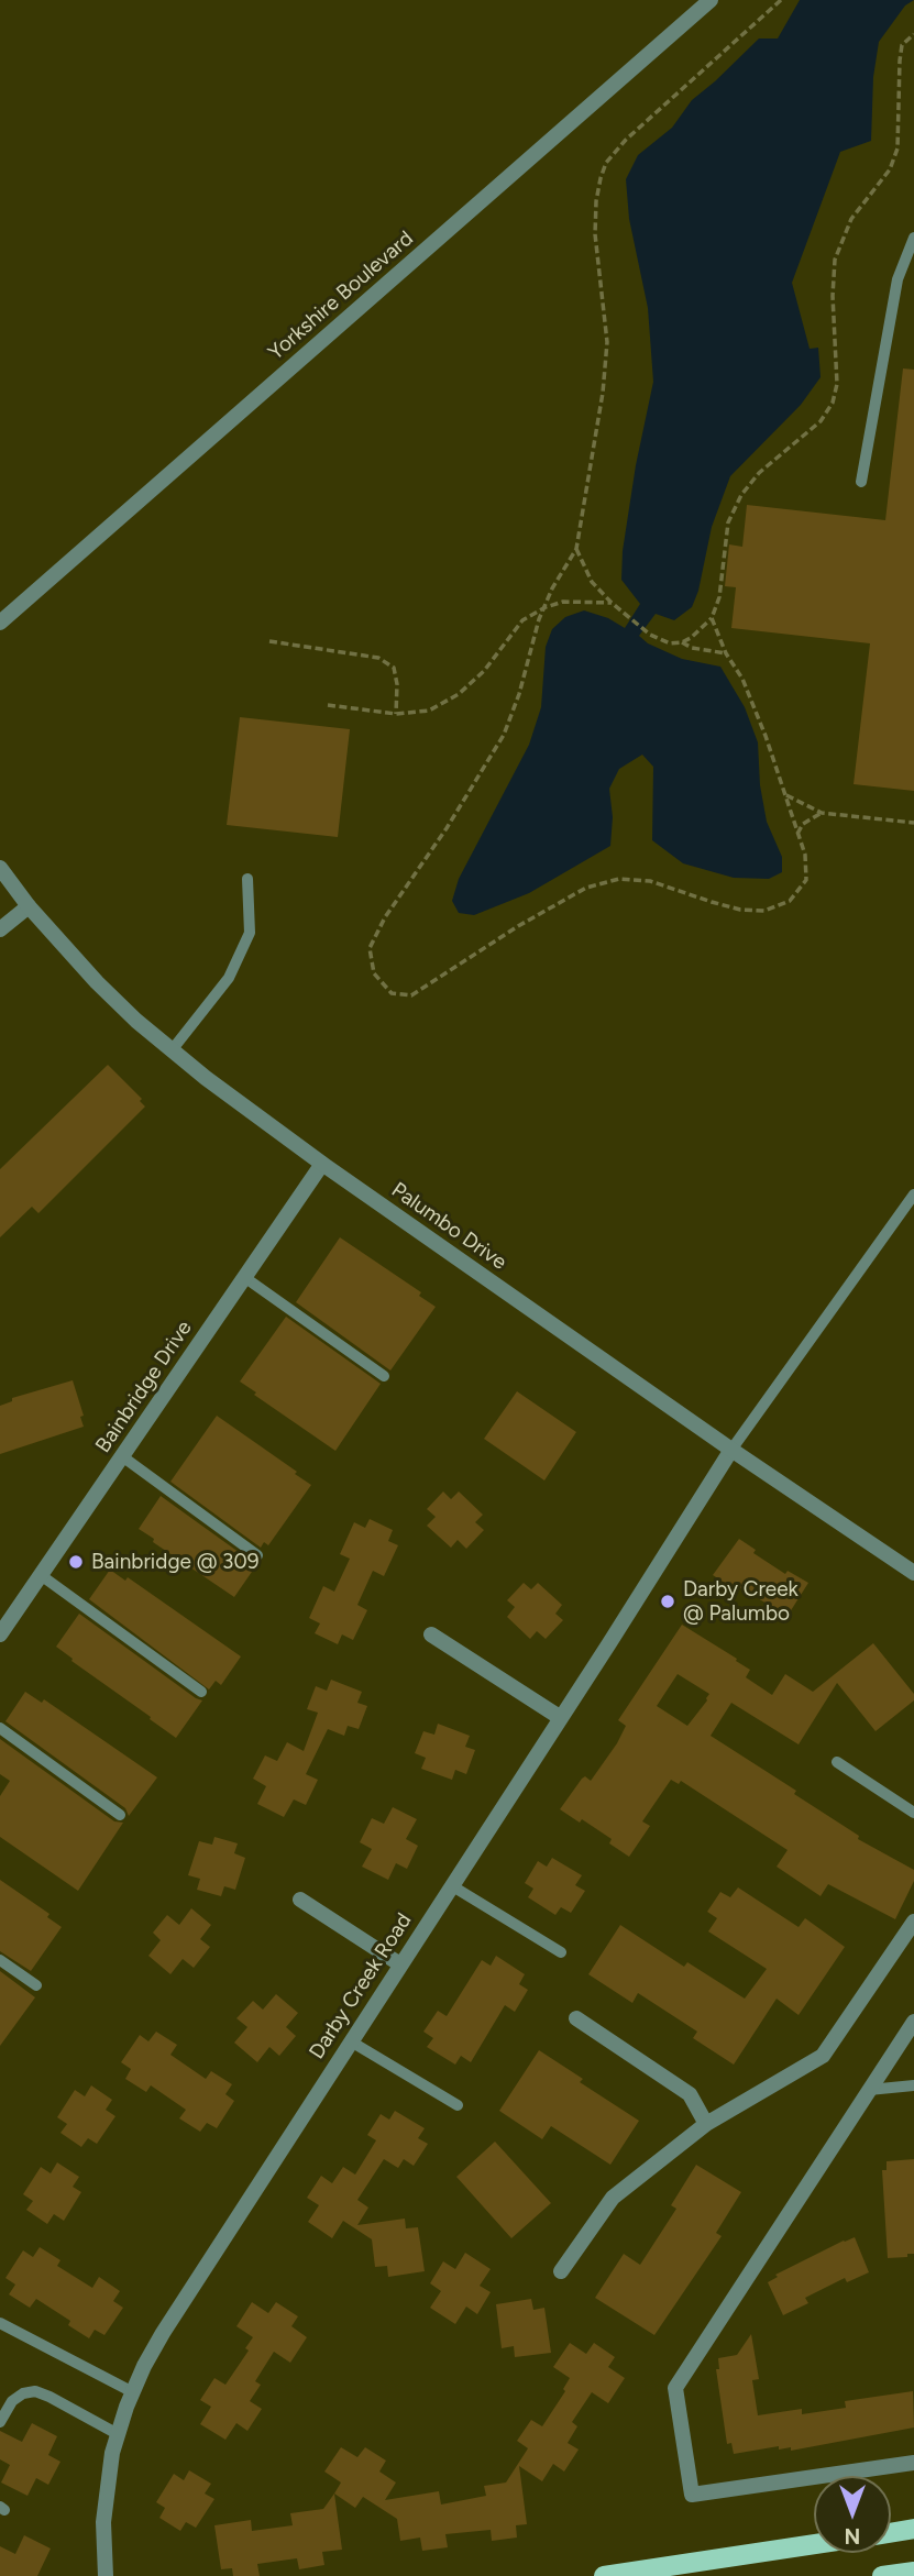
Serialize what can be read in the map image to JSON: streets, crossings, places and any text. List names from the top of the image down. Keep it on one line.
{"streets":{"street":["Yorkshire Boulevard","Palumbo Drive","Bainbridge Drive","Darby Creek Road"]},"crossings":[["Palumbo Drive","Bainbridge Drive"],["Palumbo Drive","Darby Creek Road"]],"places":["Bainbridge @ 309","Darby Creek @ Palumbo"],"north":"bottom"}
